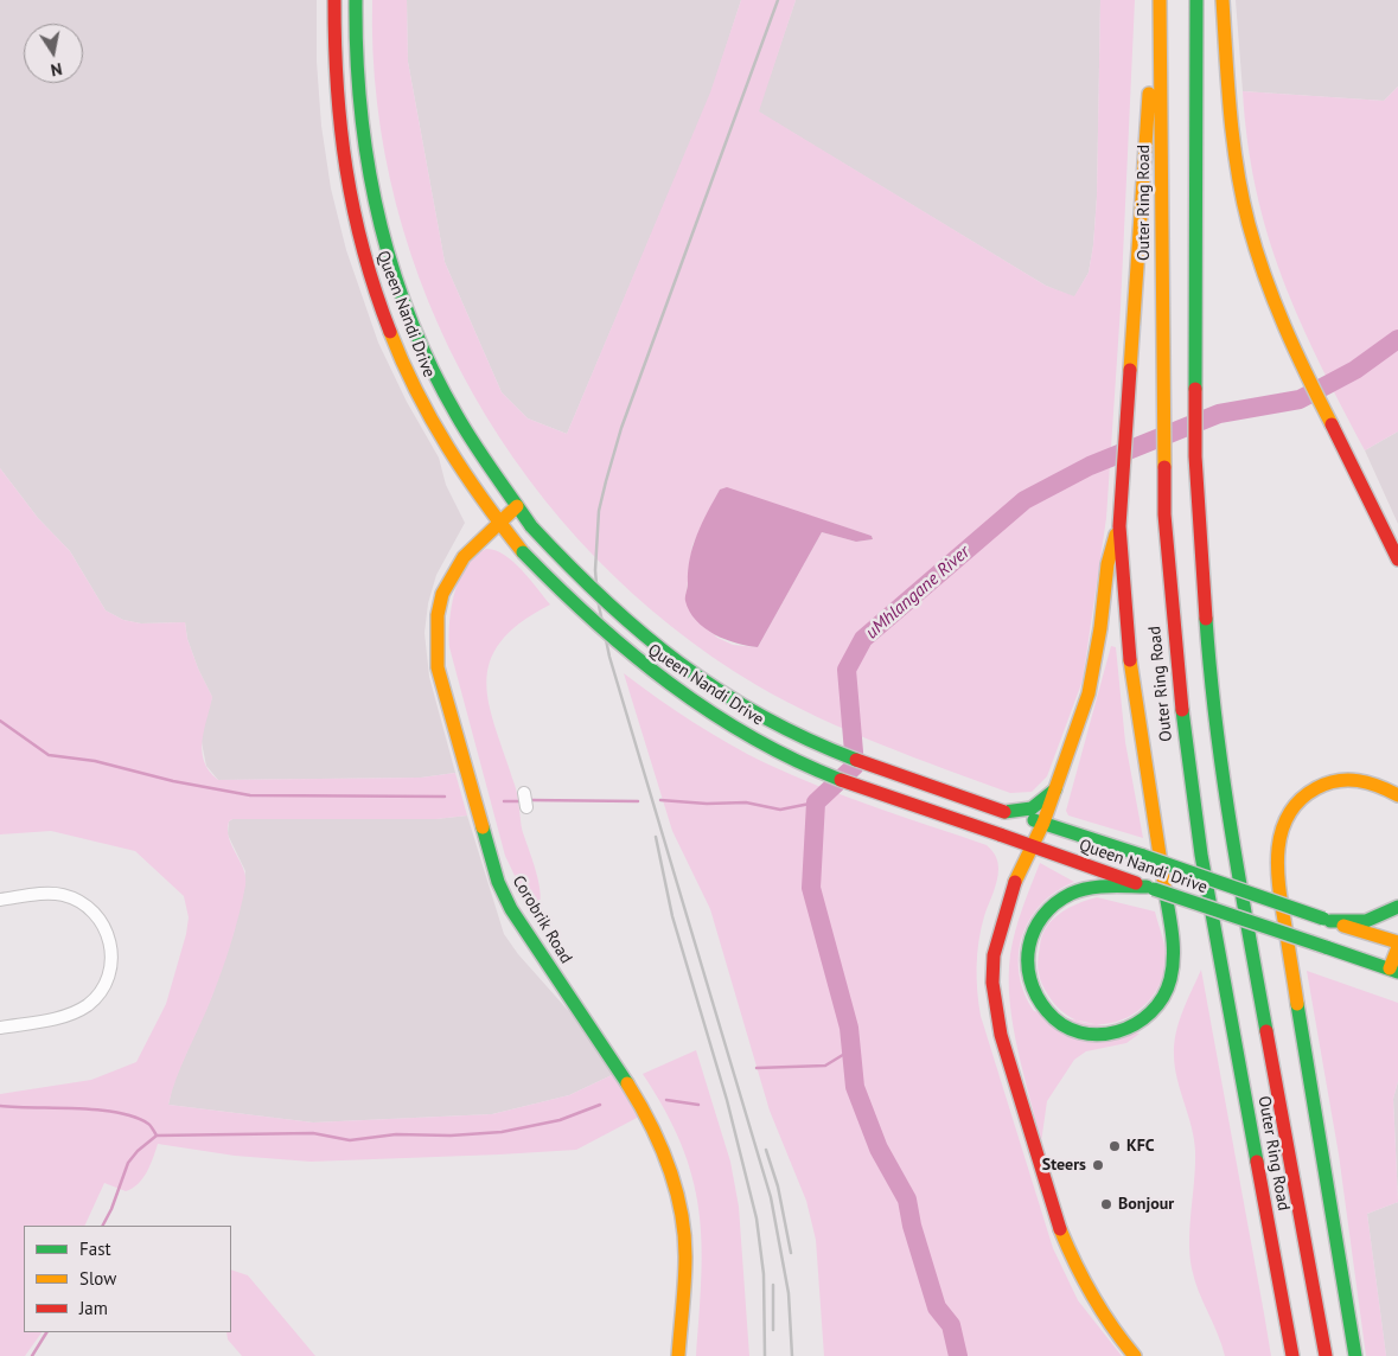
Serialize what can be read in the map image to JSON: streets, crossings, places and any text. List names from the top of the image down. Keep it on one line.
{"streets":{"main road":["Outer Ring Road","Queen Nandi Drive","Corobrik Road"]},"crossings":[["Queen Nandi Drive","Corobrik Road"]],"water":["uMhlangane River"],"places":["KFC","Steers","Bonjour"],"legend":["Fast","Slow","Jam"],"north":"bottom"}
